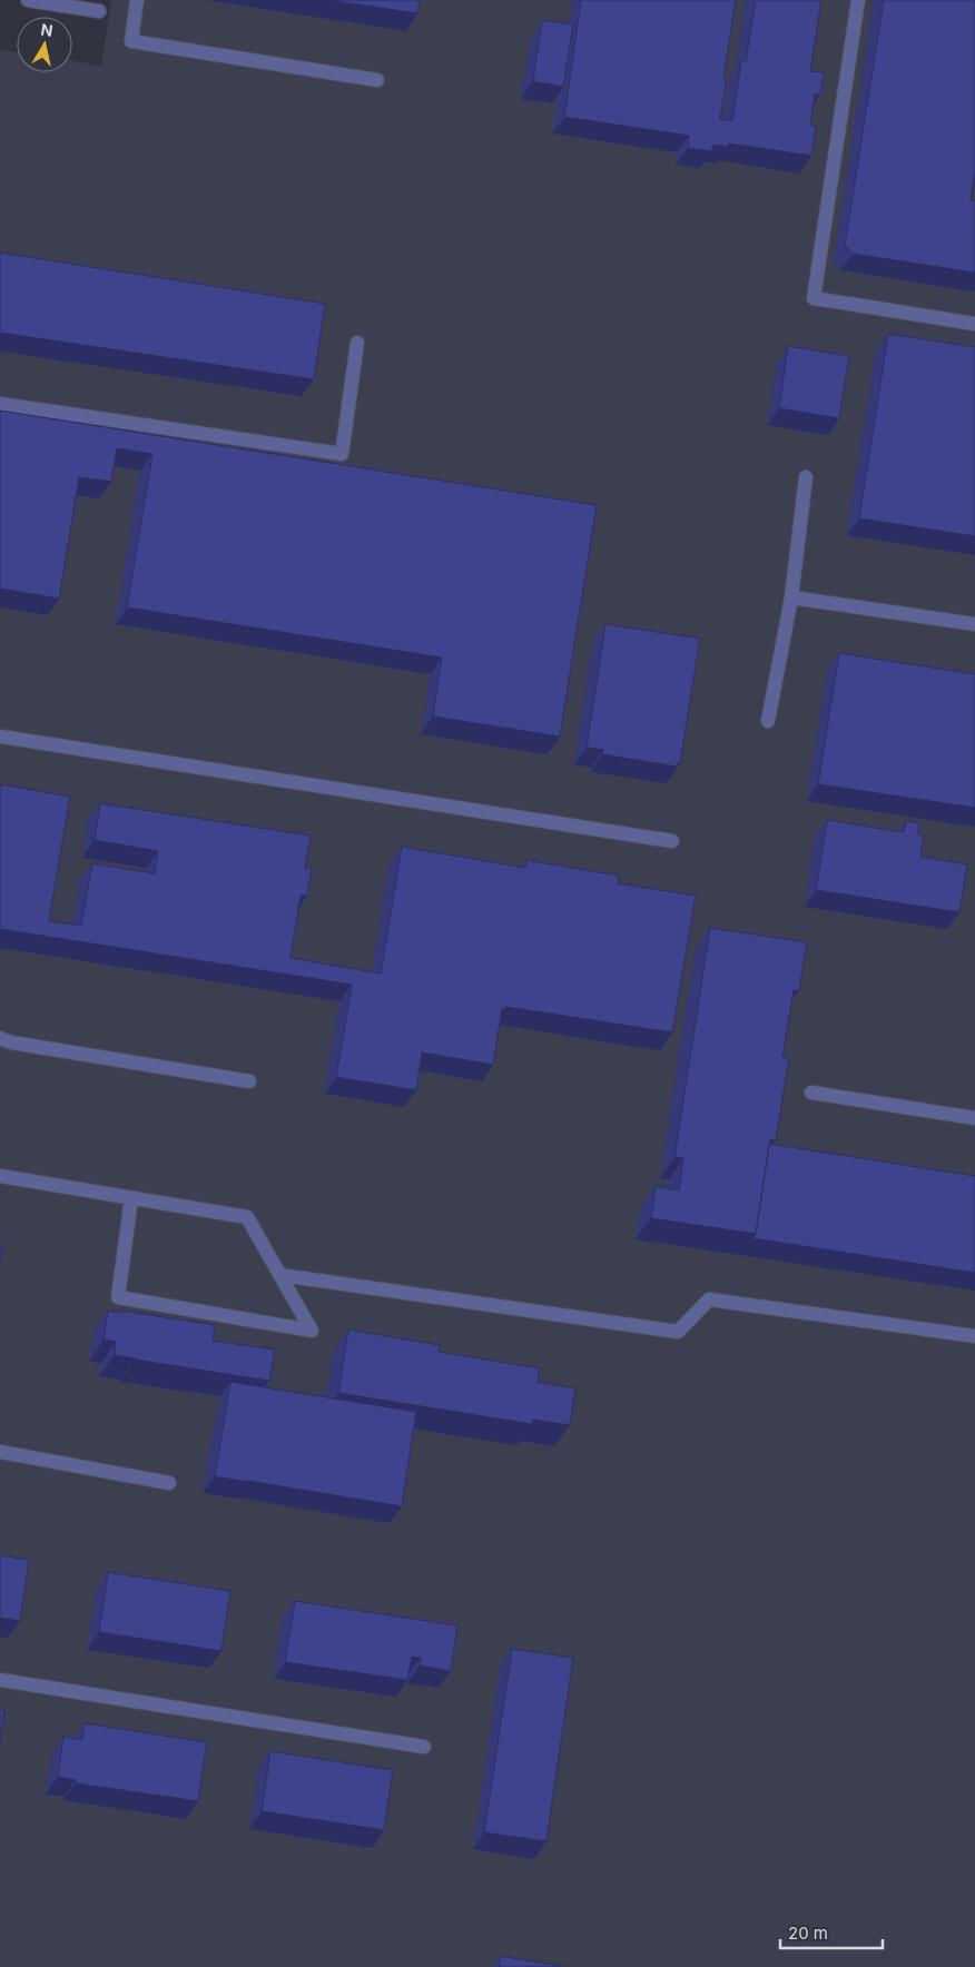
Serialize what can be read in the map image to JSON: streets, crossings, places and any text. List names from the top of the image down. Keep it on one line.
{"scale_bar":"20 m","north":"top"}
